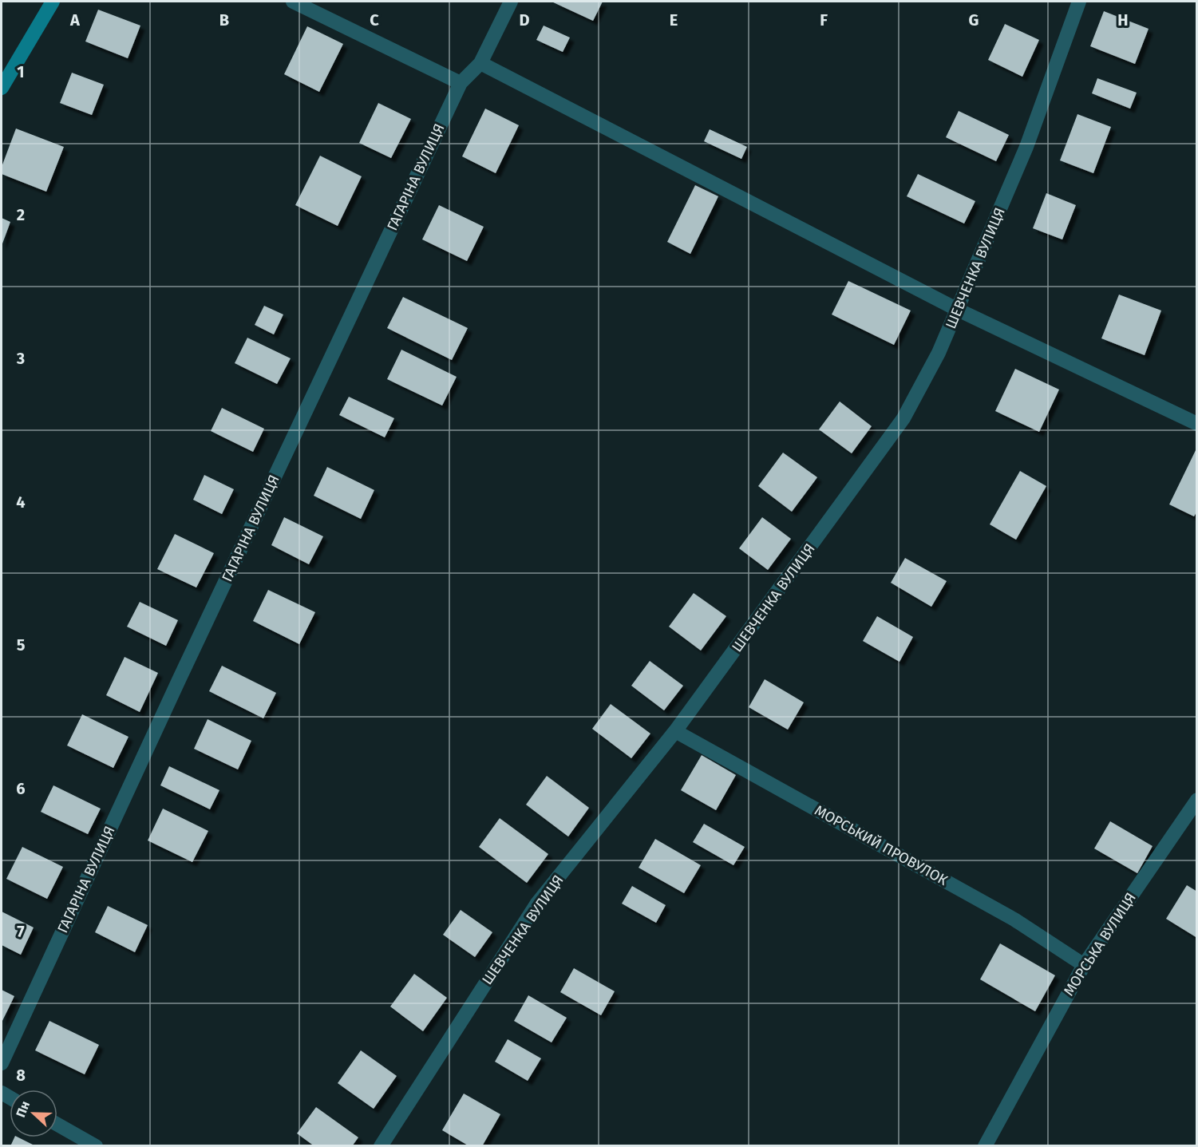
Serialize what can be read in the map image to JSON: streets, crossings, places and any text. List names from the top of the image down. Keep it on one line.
{"streets":{"street":["ГАГАРІНА ВУЛИЦЯ","ШЕВЧЕНКА ВУЛИЦЯ","МОРСЬКИЙ ПРОВУЛОК","МОРСЬКА ВУЛИЦЯ"]},"crossings":[["ШЕВЧЕНКА ВУЛИЦЯ","МОРСЬКИЙ ПРОВУЛОК"],["МОРСЬКИЙ ПРОВУЛОК","МОРСЬКА ВУЛИЦЯ"]],"north":"left","grid":{"columns":["A","B","C","D","E","F","G","H"],"rows":["1","2","3","4","5","6","7","8"]}}
